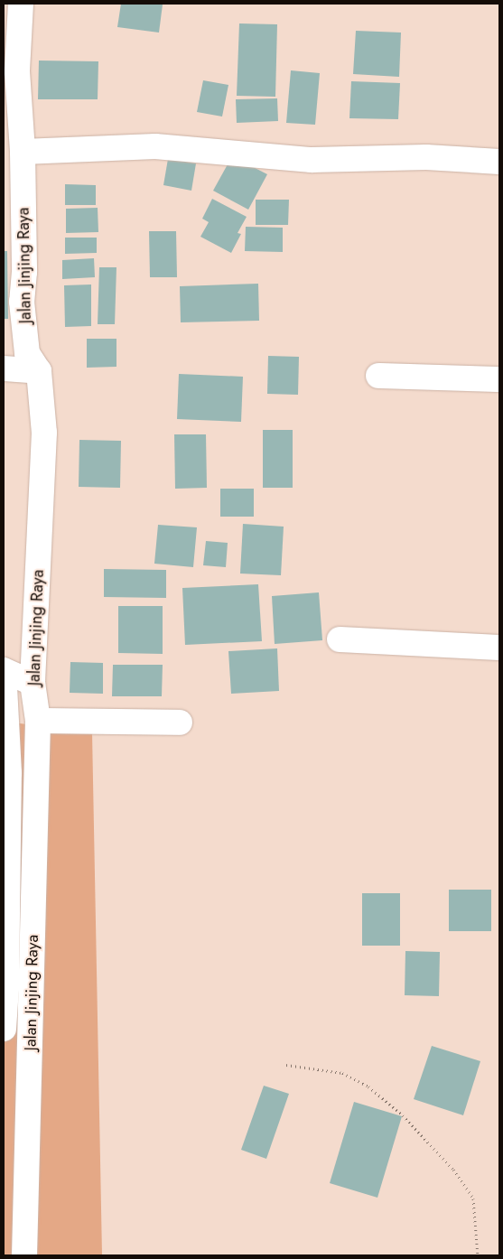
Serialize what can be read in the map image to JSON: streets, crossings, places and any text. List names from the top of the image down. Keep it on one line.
{"streets":{"street":["Jalan Jinjing Raya"]}}
